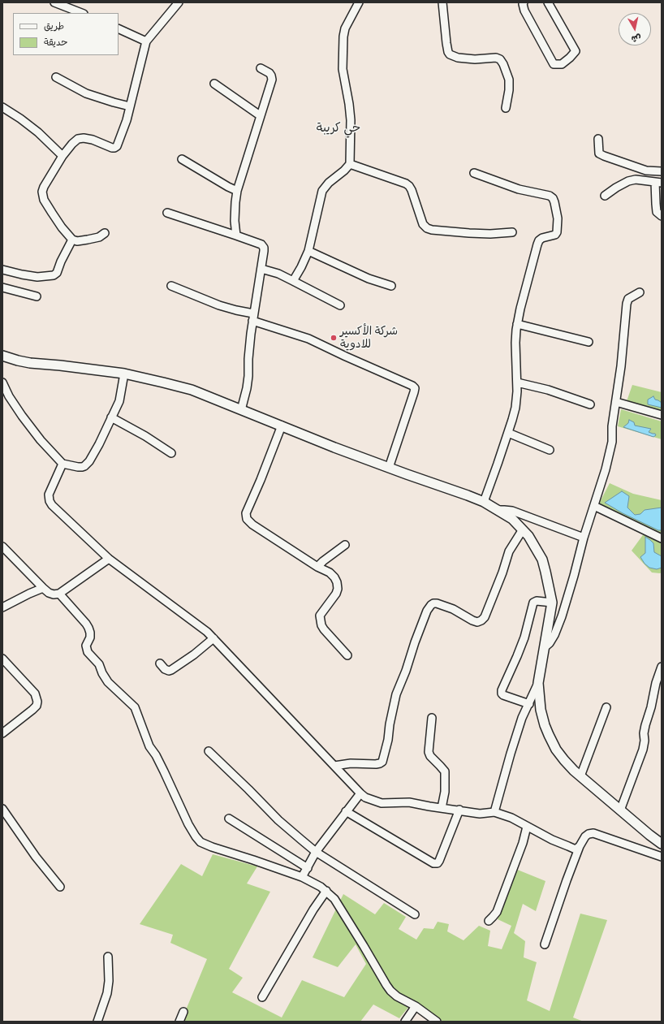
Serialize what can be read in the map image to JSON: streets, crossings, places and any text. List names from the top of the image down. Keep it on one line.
{"districts":["حي كريبة"],"places":["شركة الأكسير للادوية"],"legend":["طريق","حديقة"],"north":"bottom"}
